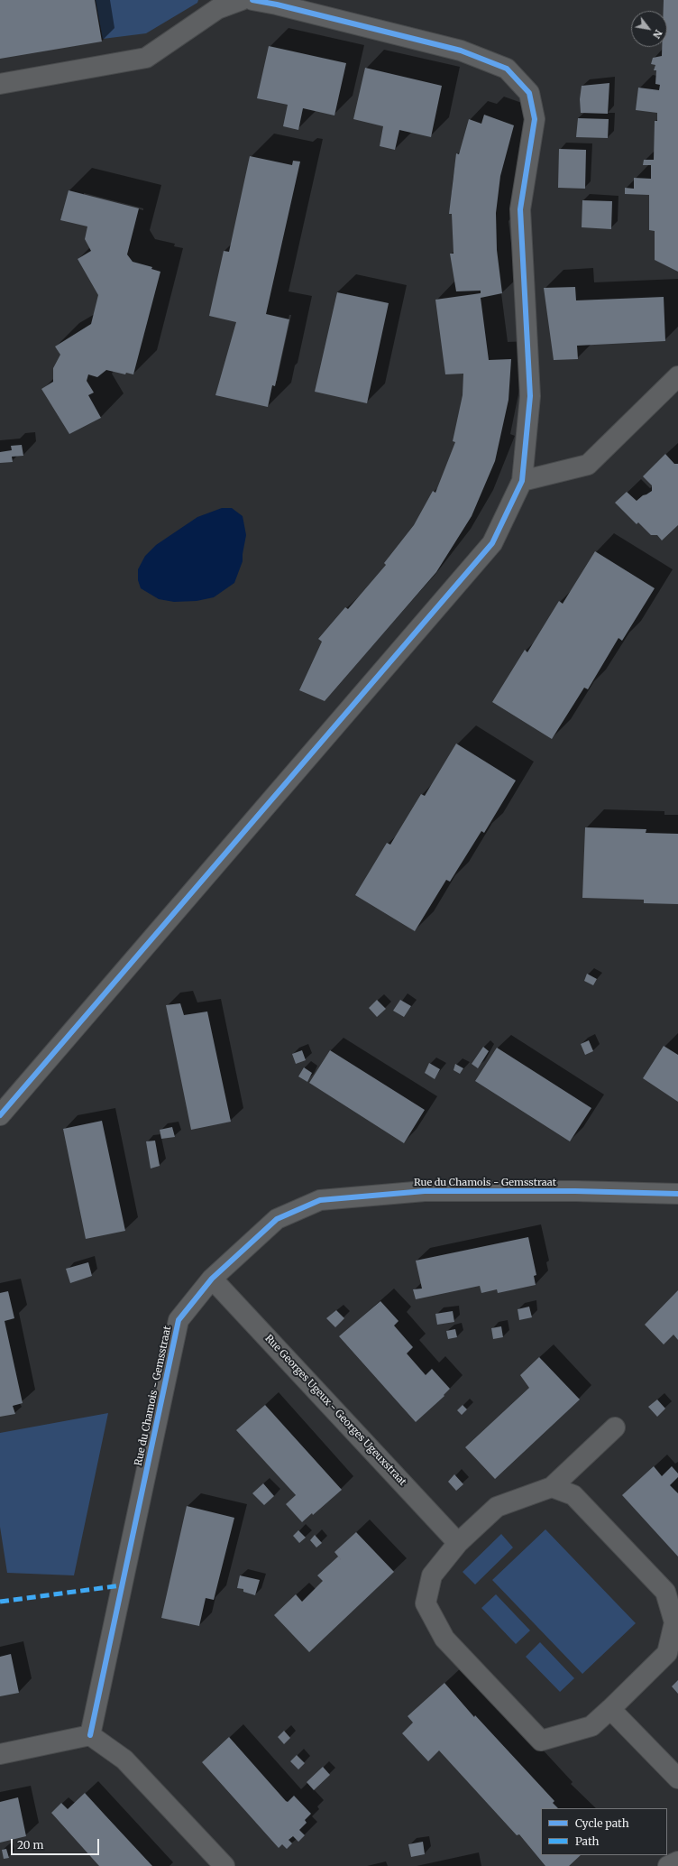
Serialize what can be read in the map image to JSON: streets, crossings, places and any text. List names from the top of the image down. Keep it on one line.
{"streets":{"street":["Rue du Chamois - Gemsstraat","Rue Georges Ugeux - Georges Ugeuxstraat"]},"crossings":[["Rue du Chamois - Gemsstraat","Rue Georges Ugeux - Georges Ugeuxstraat"]],"legend":["Cycle path","Path"],"scale_bar":"20 m","north":"bottom right"}
